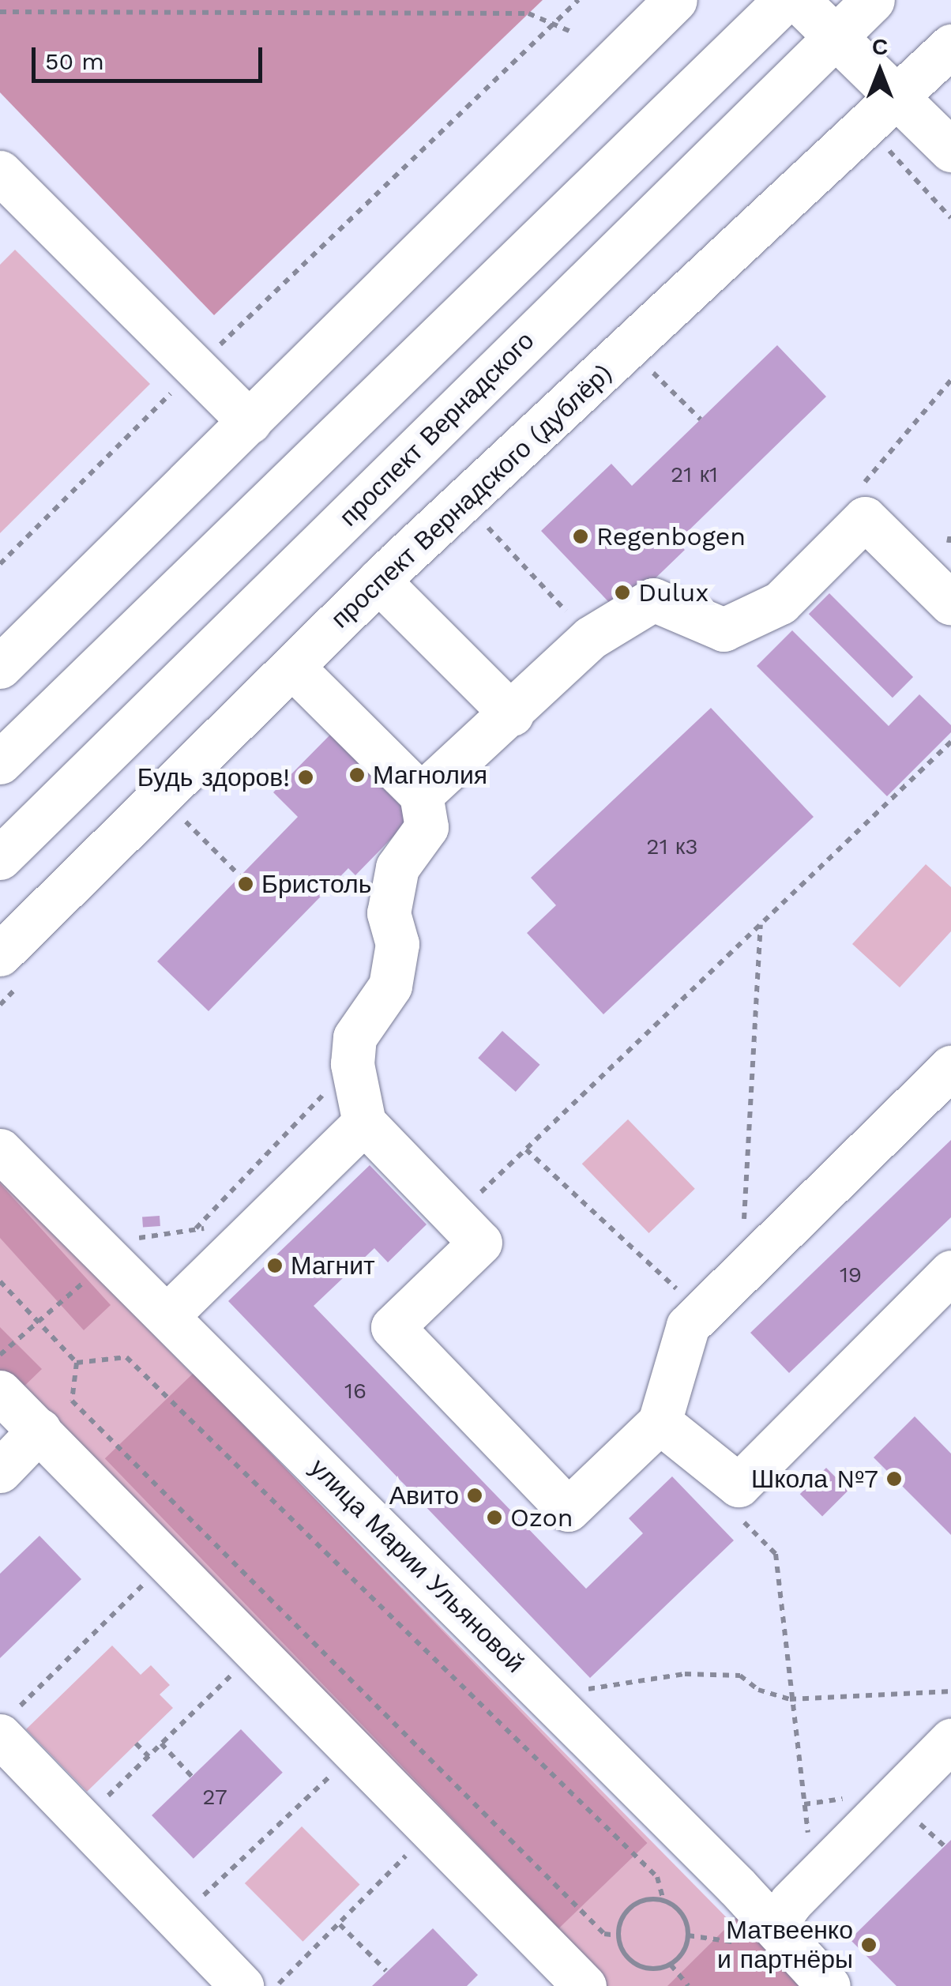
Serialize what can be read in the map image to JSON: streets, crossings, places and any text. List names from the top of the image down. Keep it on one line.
{"streets":{"street":["проспект Вернадского","проспект Вернадского (дублёр)","улица Марии Ульяновой"]},"places":["Regenbogen","Dulux","Магнолия","Будь здоров!","Бристоль","Магнит","Школа №7","Авито","Ozon","Матвеенко и партнёры"],"house_numbers":["21 к1","21 к3","19","16","27"],"scale_bar":"50 m","north":"top"}
